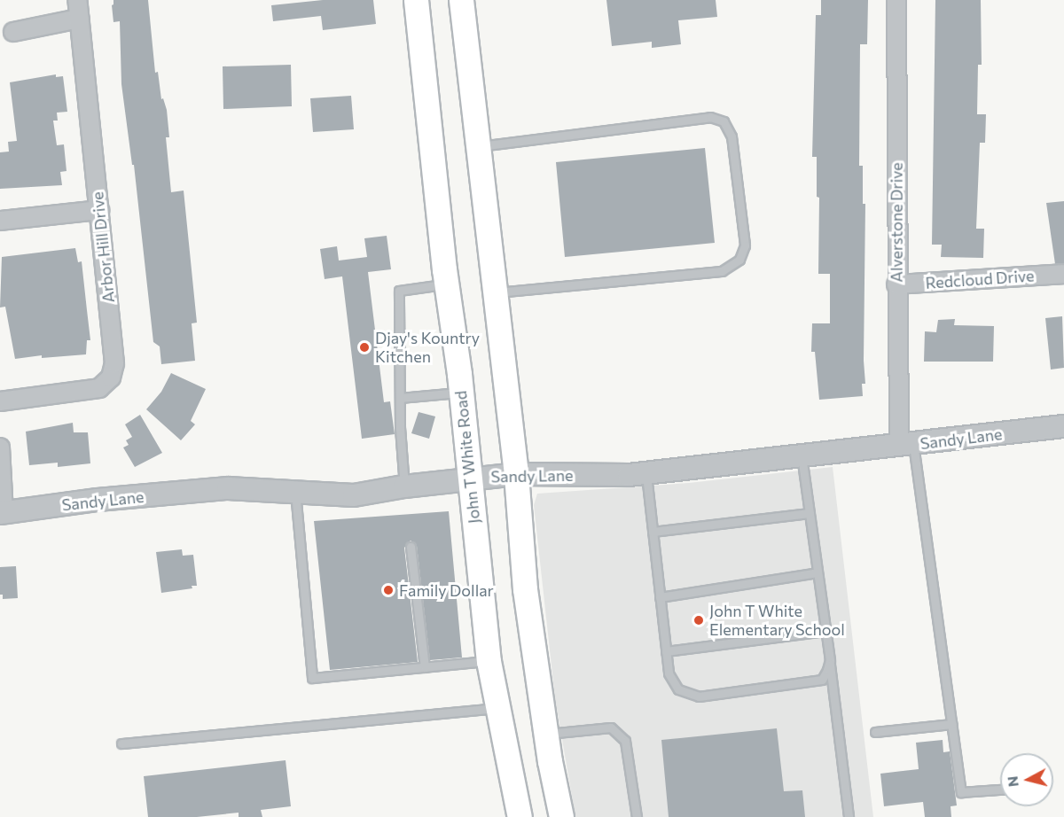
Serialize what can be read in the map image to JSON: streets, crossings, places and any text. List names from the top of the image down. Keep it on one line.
{"streets":{"main road":["John T White Road"],"street":["Alverstone Drive","Arbor Hill Drive","Redcloud Drive","Sandy Lane"]},"crossings":[["Alverstone Drive","Redcloud Drive"],["Alverstone Drive","Sandy Lane"],["Sandy Lane","John T White Road"]],"places":["Djay's Kountry Kitchen","Family Dollar","John T White Elementary School"],"north":"left"}
